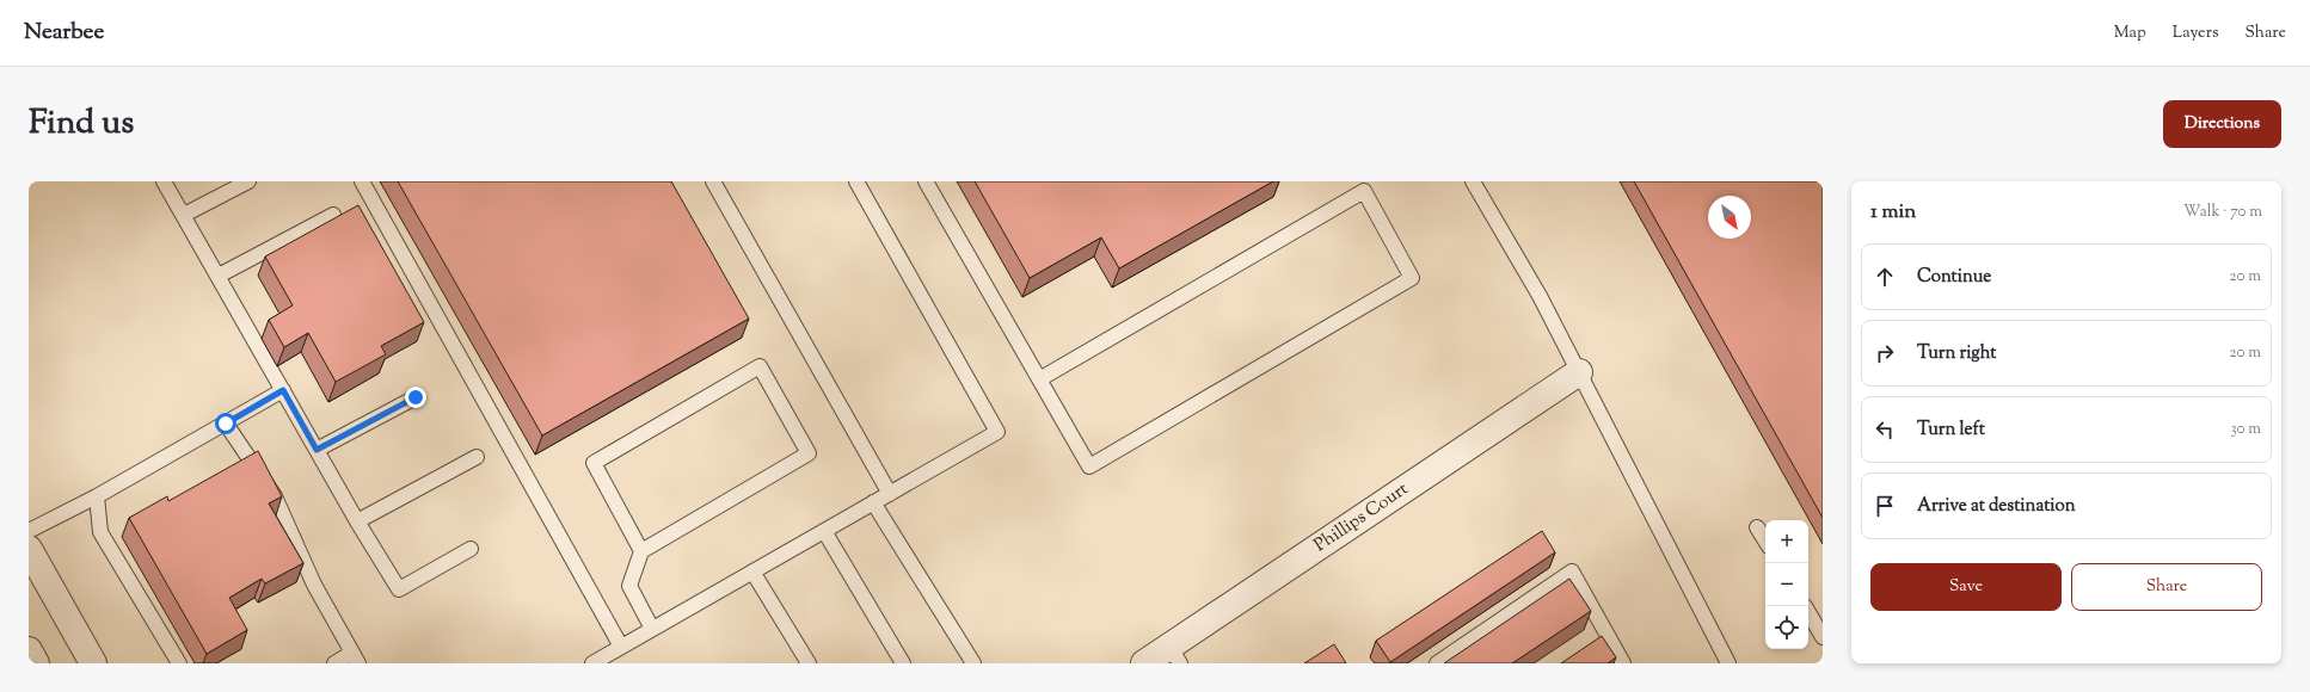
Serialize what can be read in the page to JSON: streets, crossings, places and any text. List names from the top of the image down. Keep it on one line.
{"streets":{"street":["Phillips Court"]},"north":"bottom right","page":{"header":"Nearbee","nav":["Map","Layers","Share"],"title":"Find us","buttons":["Directions",["Save","Share"]],"heading":["1 min","Walk · 70 m"],"list":[["Continue","20 m"],["Turn right","20 m"],["Turn left","30 m"],"Arrive at destination"],"map_buttons":["+","−"]}}
